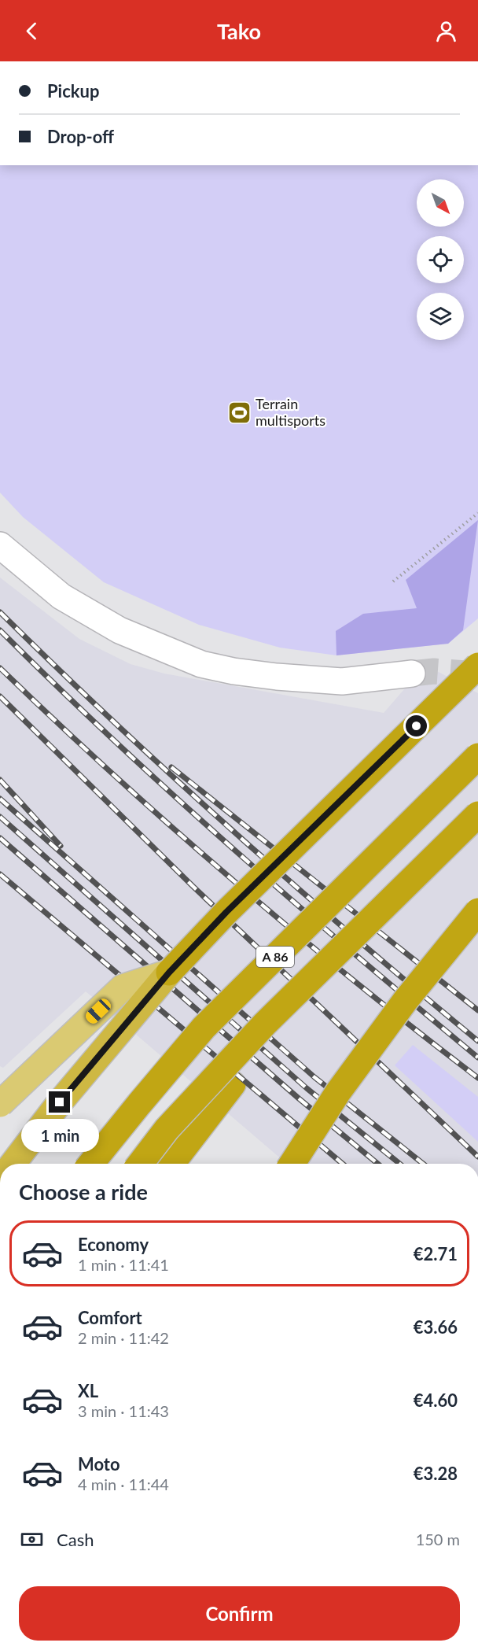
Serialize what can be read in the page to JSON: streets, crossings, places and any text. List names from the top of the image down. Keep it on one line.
{"streets":{"highway":["A 86"]},"places":{"sports":["Terrain multisports"]},"north":"bottom right","page":{"header":"Tako","banner":["Pickup","Drop-off"],"bubble":"1 min","heading":"Choose a ride","list":[{"name":"Economy","note":"1 min · 11:41","value":"€2.71"},{"name":"Comfort","note":"2 min · 11:42","value":"€3.66"},{"name":"XL","note":"3 min · 11:43","value":"€4.60"},{"name":"Moto","note":"4 min · 11:44","value":"€3.28"}],"pay":["Cash","150 m"],"buttons":"Confirm"}}
